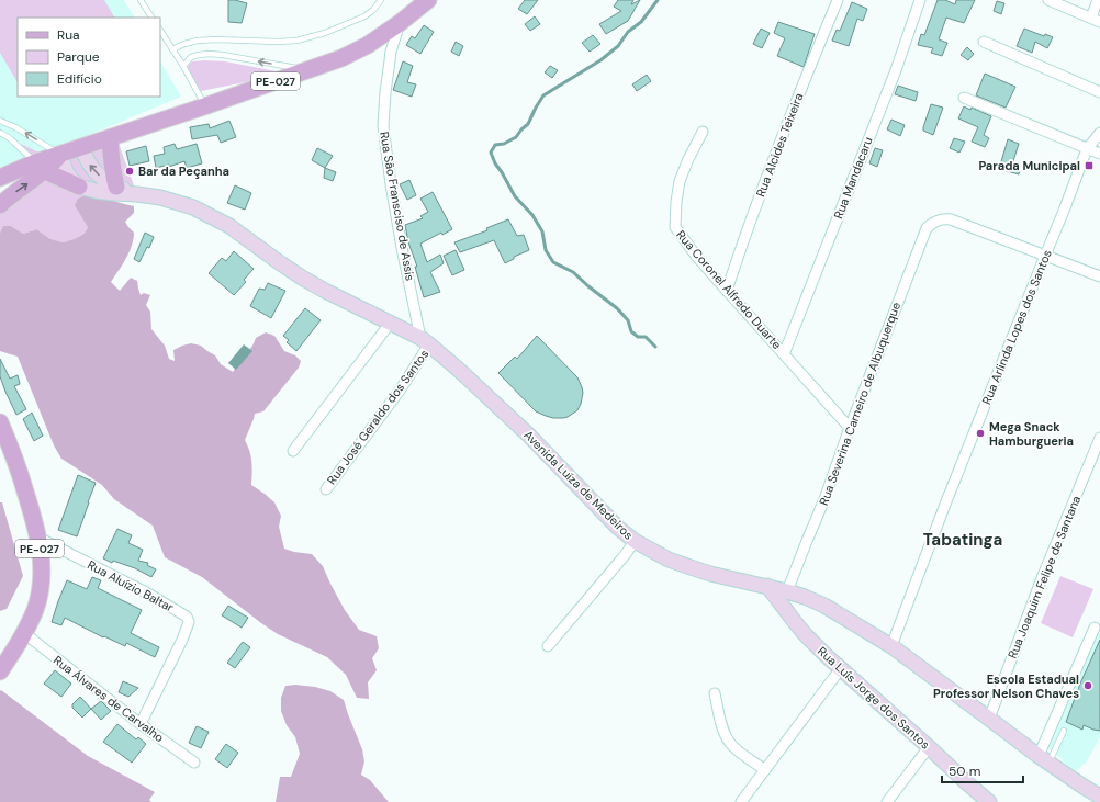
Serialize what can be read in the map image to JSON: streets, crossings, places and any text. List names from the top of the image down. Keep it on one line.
{"streets":{"main road":["PE-027"],"street":["Rua Alcides Teixeira","Rua Mandacaru","Rua São Fransciso de Assis","Rua Coronel Alfredo Duarte","Rua Arlinda Lopes dos Santos","Rua Severina Carneiro de Albuquerque","Rua José Geraldo dos Santos","Avenida Luíza de Medeiros","Rua Joaquim Felipe de Santana","Rua Aluízio Baltar","Rua Luís Jorge dos Santos","Rua Álvares de Carvalho"]},"crossings":[["PE-027","Rua São Fransciso de Assis"],["PE-027","Rua Aluízio Baltar"],["PE-027","Rua Álvares de Carvalho"],["Rua Alcides Teixeira","Rua Coronel Alfredo Duarte"],["Rua Mandacaru","Rua Coronel Alfredo Duarte"],["Rua São Fransciso de Assis","Rua José Geraldo dos Santos"],["Rua São Fransciso de Assis","Avenida Luíza de Medeiros"],["Rua Coronel Alfredo Duarte","Rua Severina Carneiro de Albuquerque"],["Rua Arlinda Lopes dos Santos","Rua Severina Carneiro de Albuquerque"],["Rua Arlinda Lopes dos Santos","Avenida Luíza de Medeiros"],["Rua Severina Carneiro de Albuquerque","Avenida Luíza de Medeiros"],["Rua José Geraldo dos Santos","Avenida Luíza de Medeiros"],["Avenida Luíza de Medeiros","Rua Joaquim Felipe de Santana"],["Avenida Luíza de Medeiros","Rua Luís Jorge dos Santos"],["Rua Aluízio Baltar","Rua Álvares de Carvalho"]],"districts":["Tabatinga"],"places":{"transit":["Parada Municipal"],"other":["Bar da Peçanha","Mega Snack Hamburgueria","Escola Estadual Professor Nelson Chaves"]},"legend":["Rua","Parque","Edifício"],"scale_bar":"50 m"}
